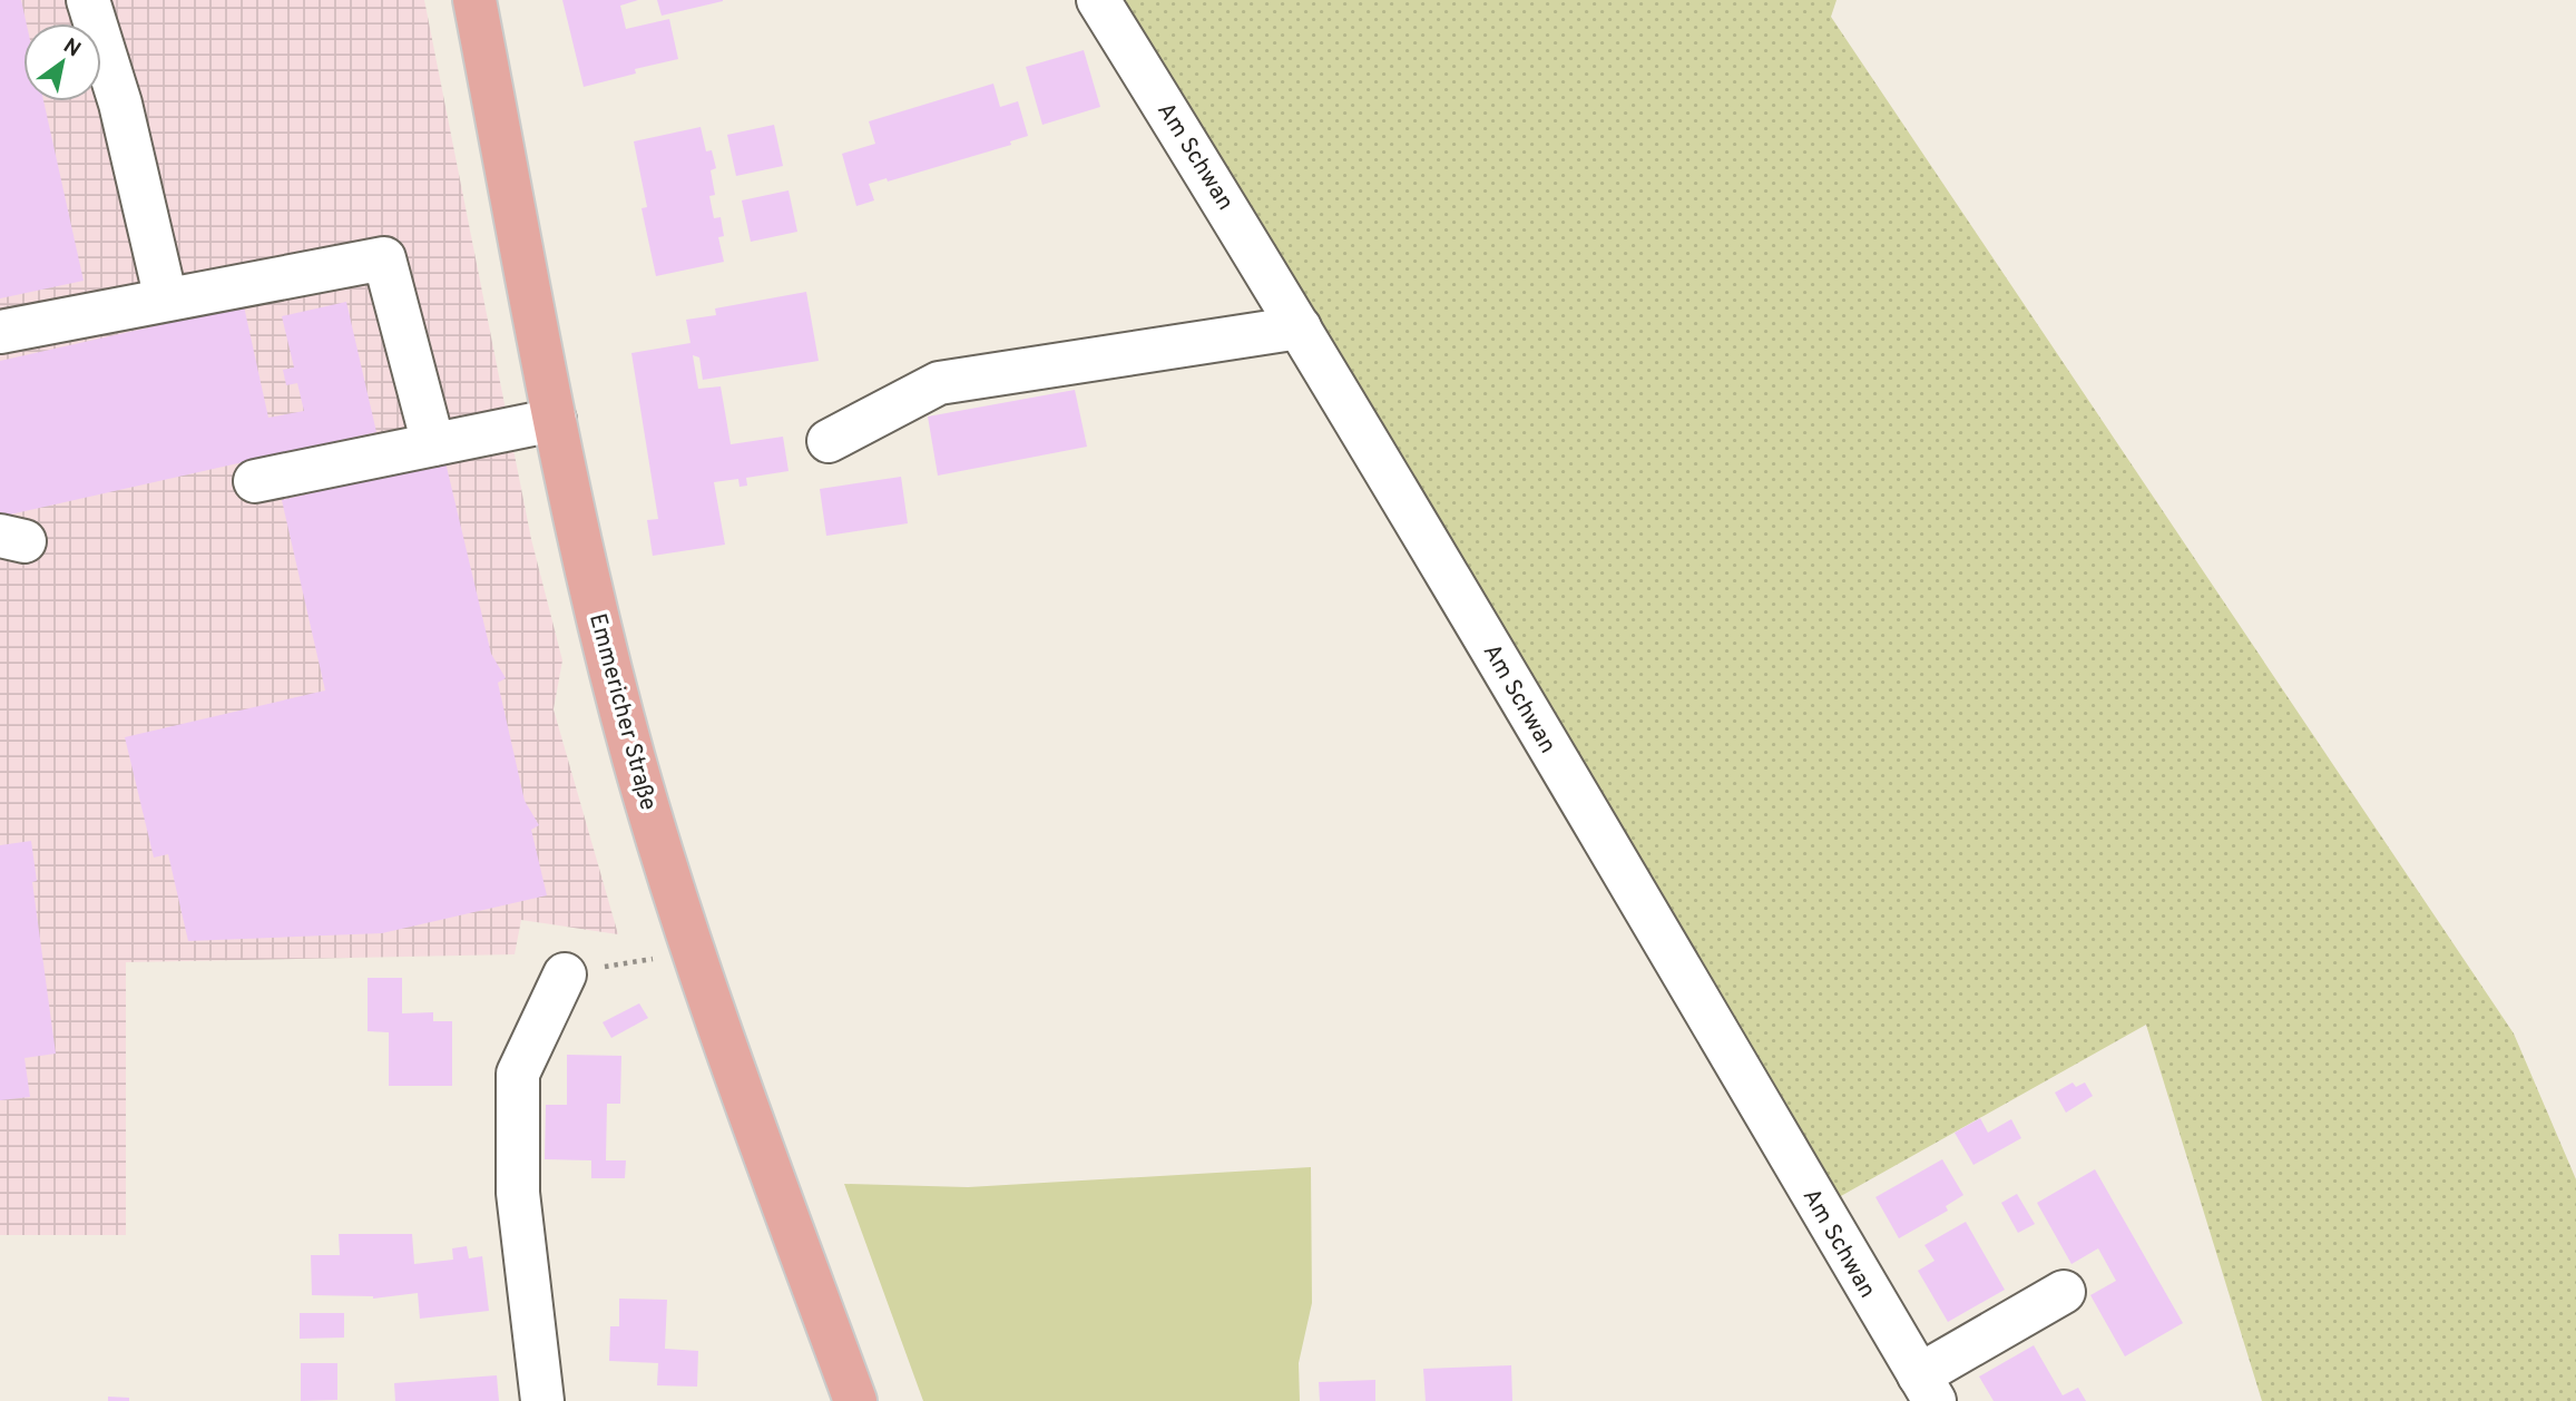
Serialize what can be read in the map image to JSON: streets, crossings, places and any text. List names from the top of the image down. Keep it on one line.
{"streets":{"main road":["Emmericher Straße"],"street":["Am Schwan"]},"north":"top right"}
